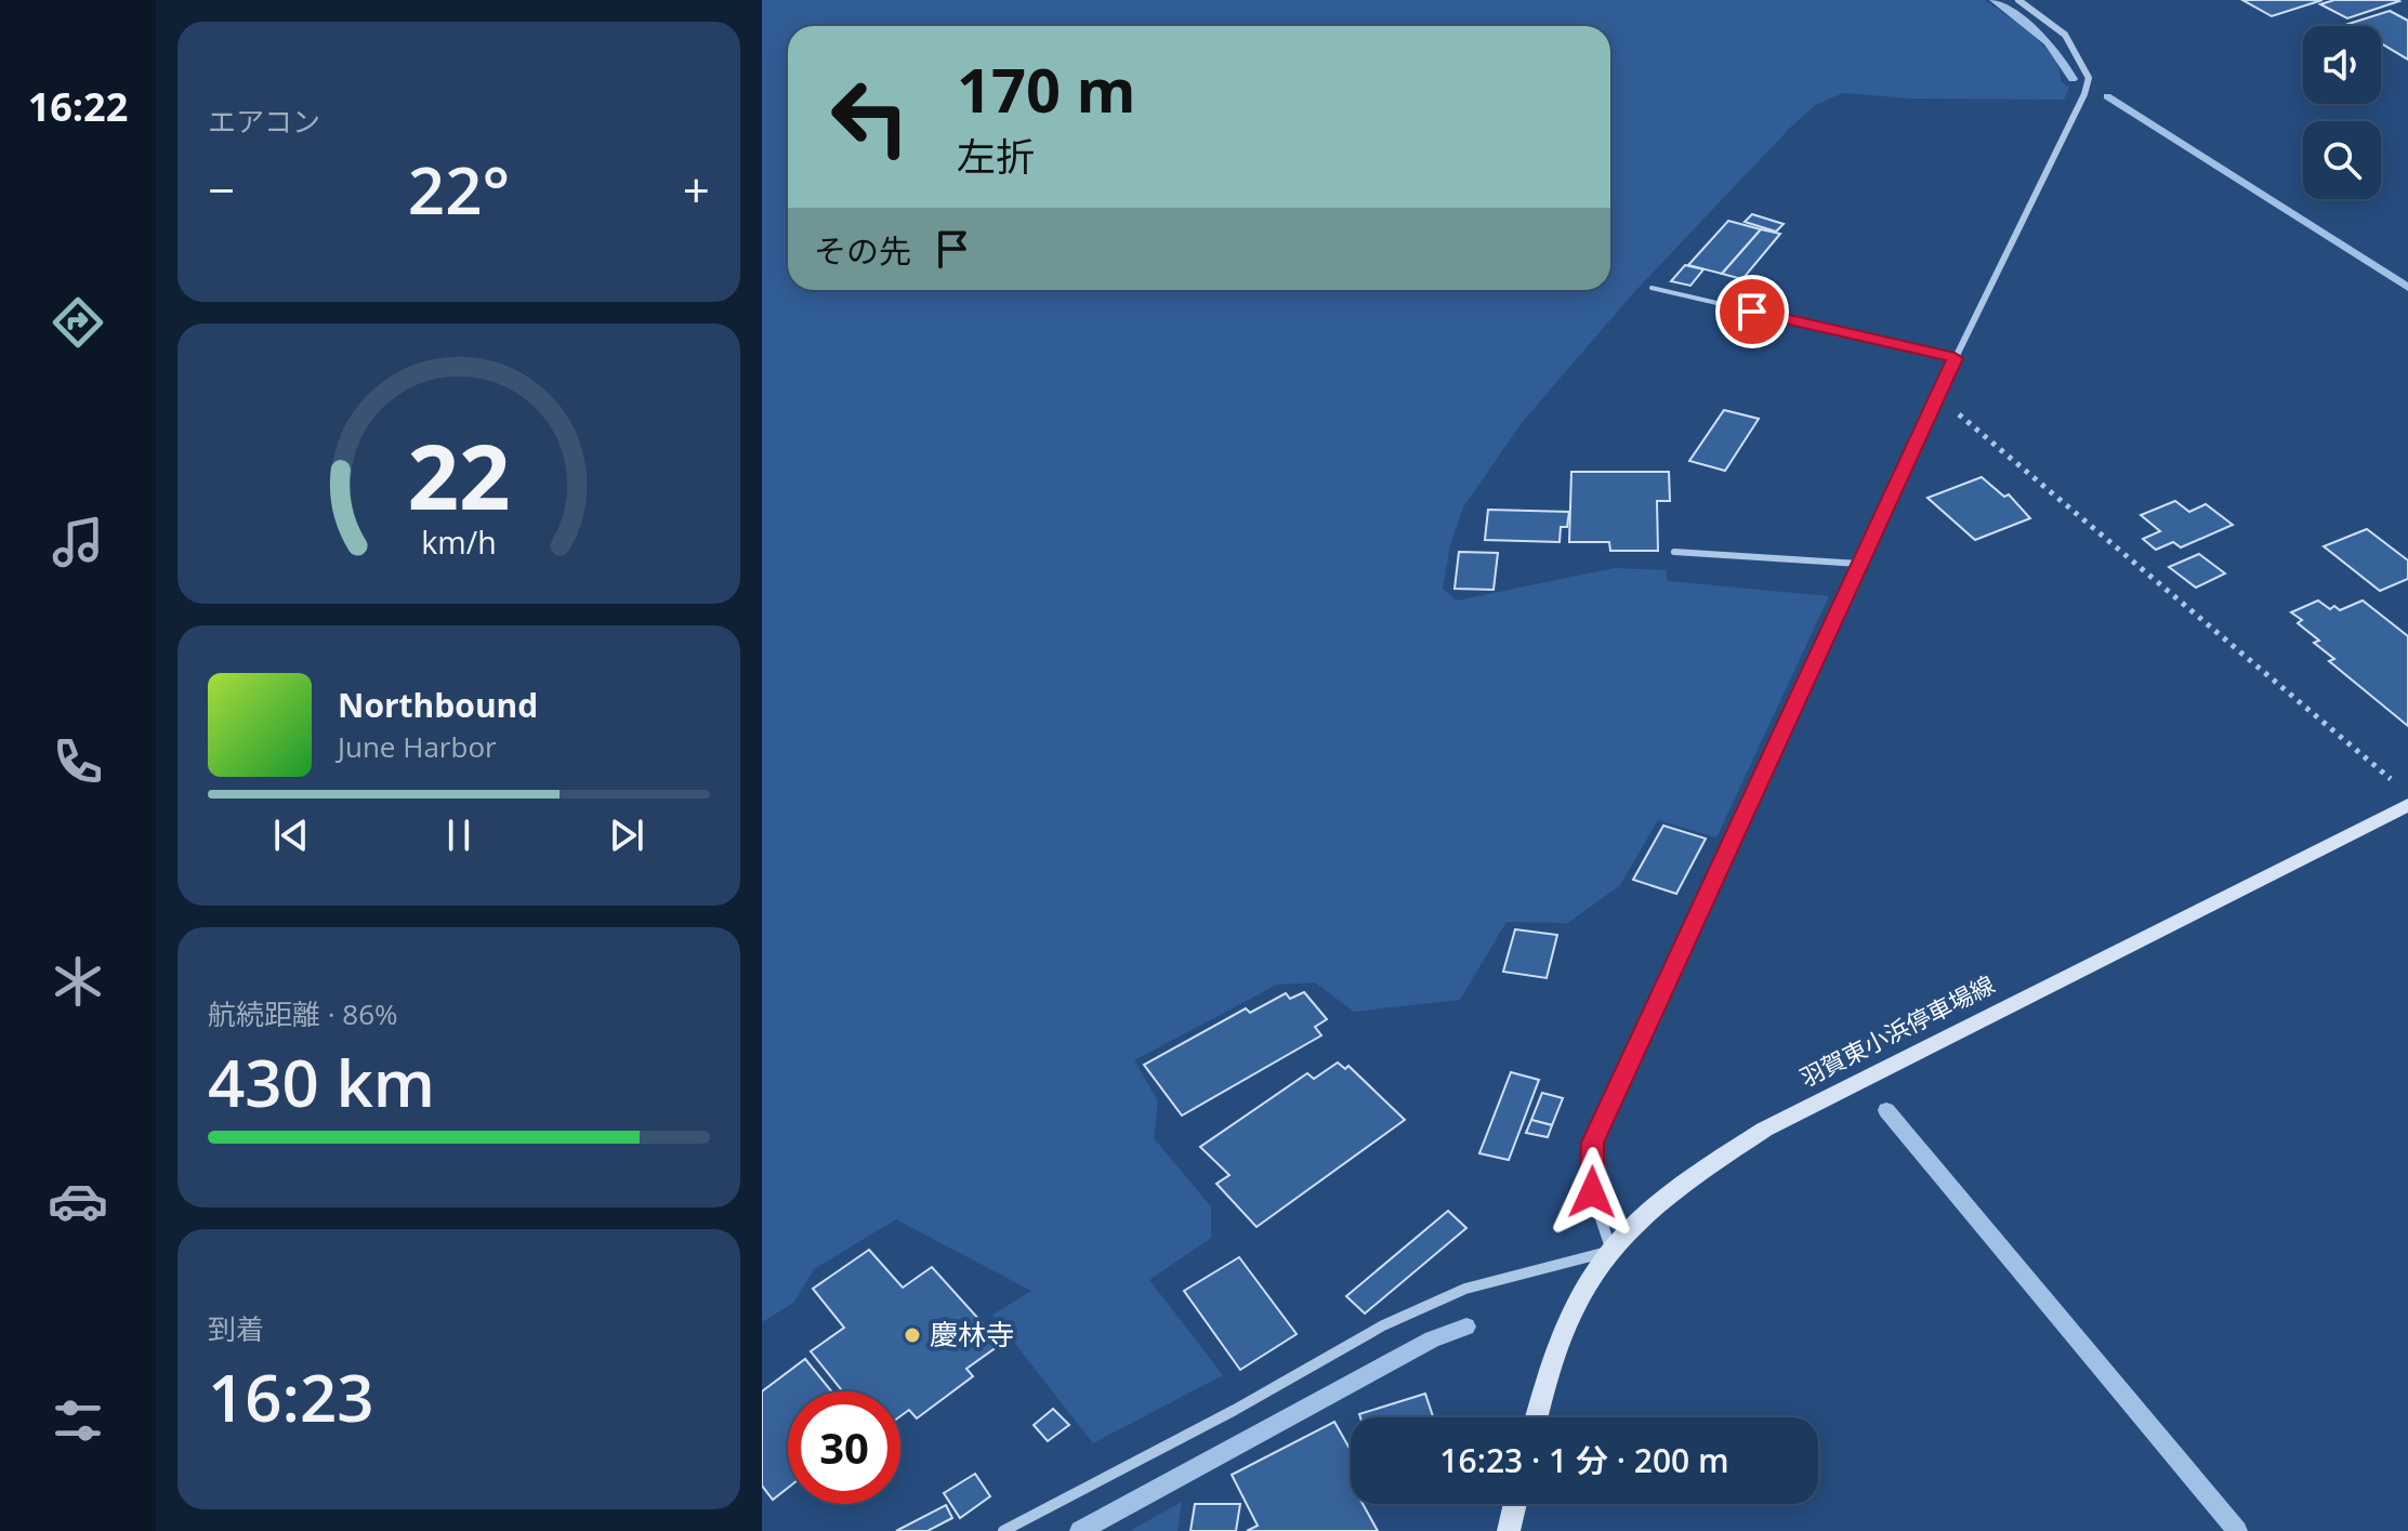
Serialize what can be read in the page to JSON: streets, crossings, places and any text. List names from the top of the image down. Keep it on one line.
{"streets":{"main road":["羽賀東小浜停車場線"]},"places":["慶林寺"],"page":{"tabs":"16:22","tile":["エアコン",["航続距離 · 86%","430 km"],["到着","16:23"]],"turn":["170 m","左折"],"heat":["−","22°","+"],"then":"その先","song":["Northbound","June Harbor"],"limit":"30","trip":"16:23 · 1 分 · 200 m","gauge":["22","km/h"]}}
